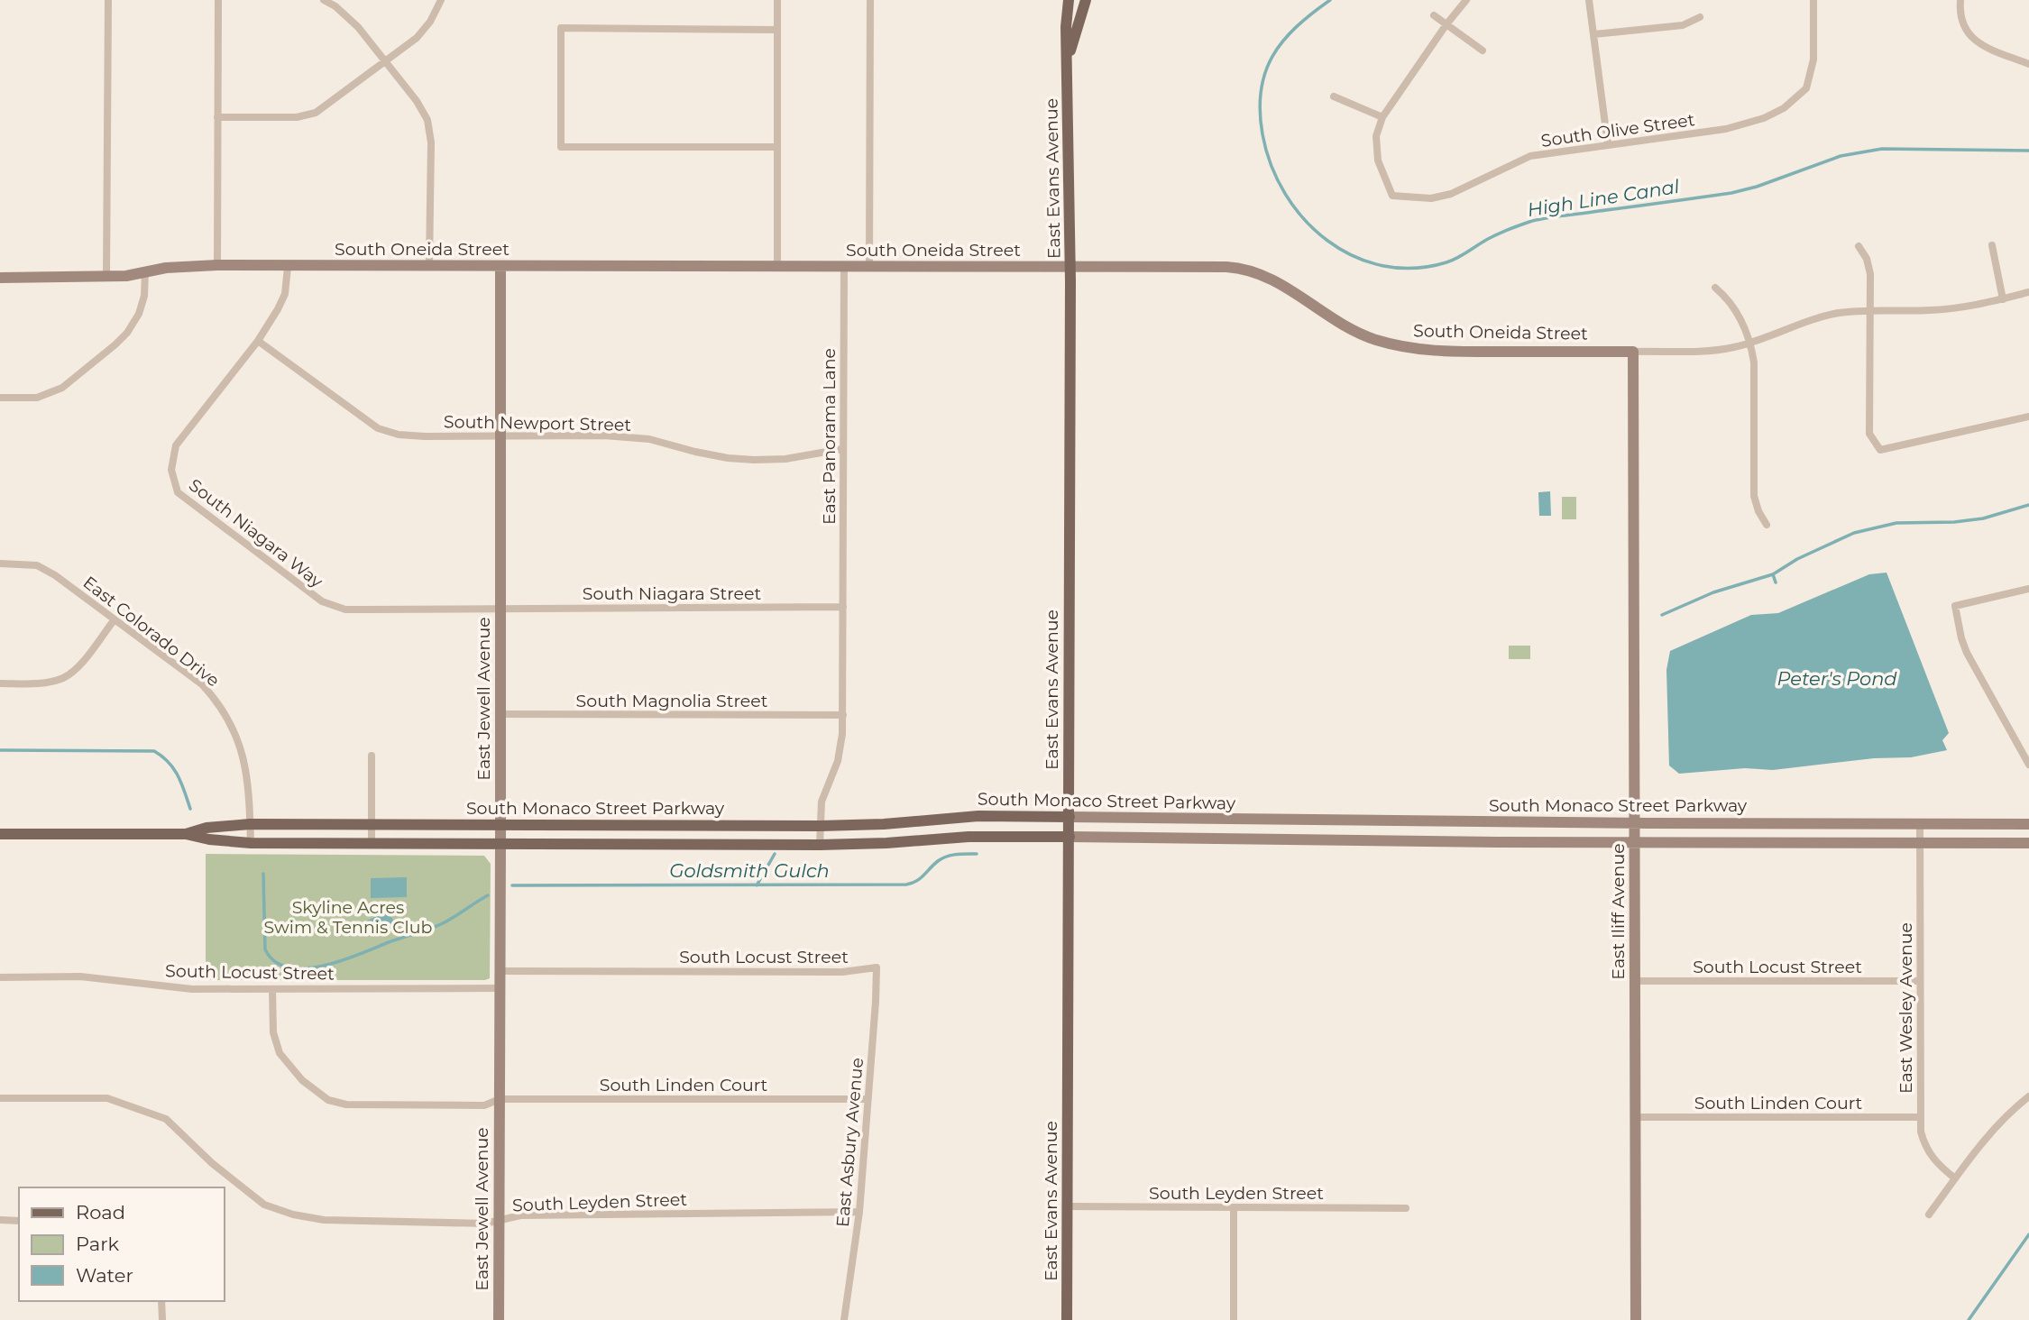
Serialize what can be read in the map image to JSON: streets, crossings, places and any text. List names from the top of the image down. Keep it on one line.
{"streets":{"main road":["East Evans Avenue","South Monaco Street Parkway"],"street":["South Olive Street","South Oneida Street","South Newport Street","East Panorama Lane","South Niagara Way","South Niagara Street","East Colorado Drive","East Jewell Avenue","South Magnolia Street","East Iliff Avenue","South Locust Street","East Wesley Avenue","South Linden Court","East Asbury Avenue","South Leyden Street"]},"crossings":[["East Evans Avenue","South Oneida Street"],["East Evans Avenue","South Monaco Street Parkway"],["East Evans Avenue","South Leyden Street"],["South Oneida Street","East Panorama Lane"],["South Oneida Street","South Niagara Way"],["South Oneida Street","East Jewell Avenue"],["South Oneida Street","East Iliff Avenue"],["South Newport Street","East Panorama Lane"],["South Newport Street","South Niagara Way"],["South Newport Street","East Jewell Avenue"],["East Panorama Lane","South Niagara Street"],["South Niagara Way","South Niagara Street"],["South Niagara Way","East Jewell Avenue"],["South Niagara Street","East Jewell Avenue"],["East Colorado Drive","South Monaco Street Parkway"],["East Jewell Avenue","South Magnolia Street"],["East Jewell Avenue","South Monaco Street Parkway"],["East Jewell Avenue","South Locust Street"],["East Jewell Avenue","South Linden Court"],["East Jewell Avenue","South Leyden Street"],["South Monaco Street Parkway","East Iliff Avenue"],["South Monaco Street Parkway","East Wesley Avenue"],["East Iliff Avenue","South Locust Street"],["East Iliff Avenue","South Linden Court"],["South Locust Street","East Wesley Avenue"],["South Locust Street","South Linden Court"],["South Locust Street","East Asbury Avenue"],["East Wesley Avenue","South Linden Court"],["South Linden Court","East Asbury Avenue"],["East Asbury Avenue","South Leyden Street"]],"water":["High Line Canal","Peter's Pond","Goldsmith Gulch"],"parks":["Skyline Acres Swim & Tennis Club"],"legend":["Road","Park","Water"]}
